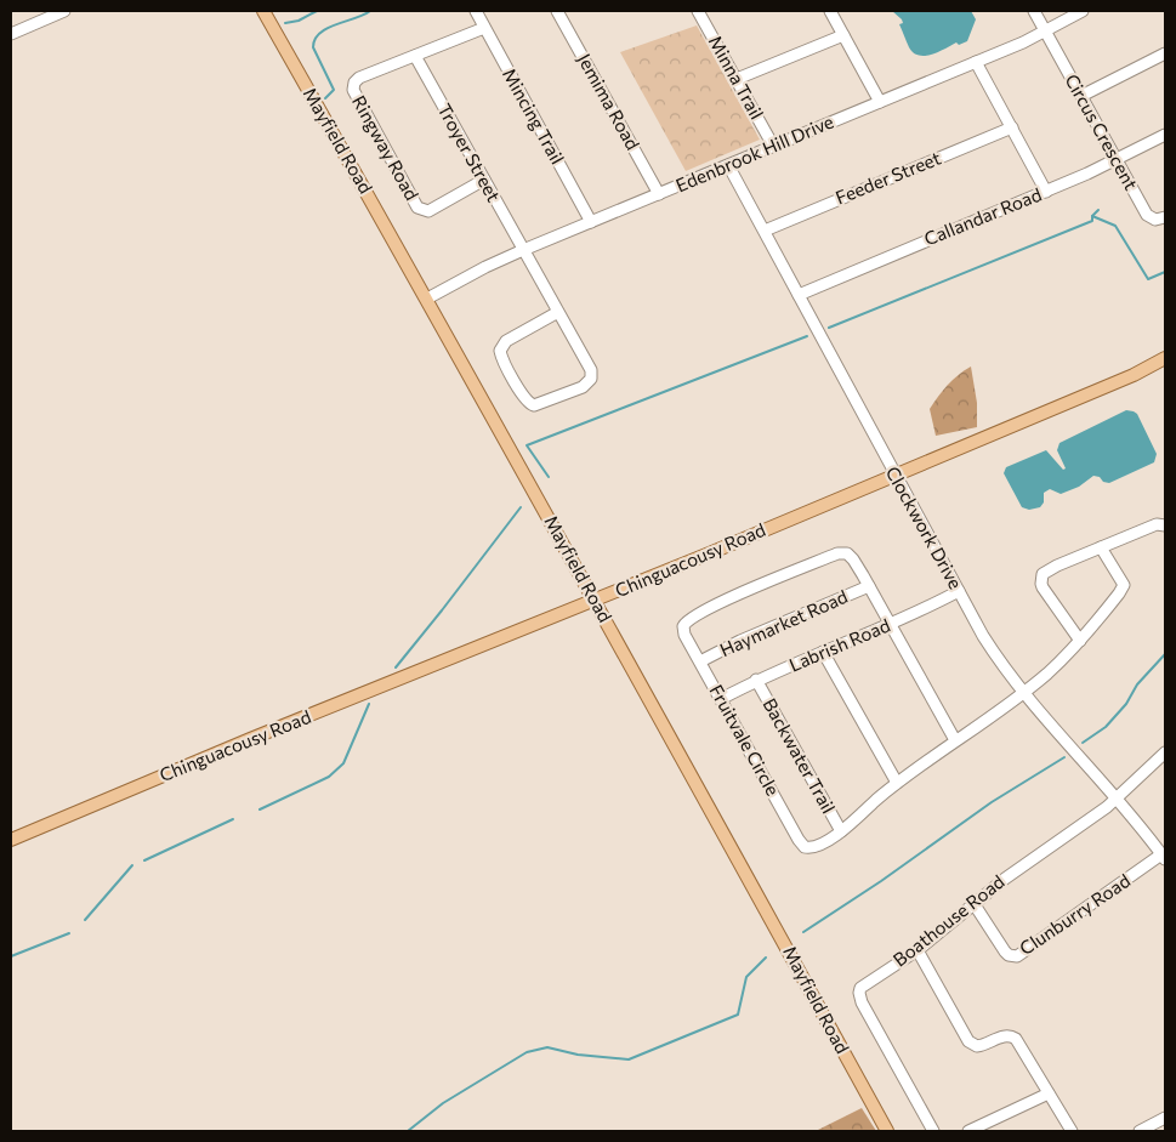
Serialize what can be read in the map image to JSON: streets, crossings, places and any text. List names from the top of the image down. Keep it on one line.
{"streets":{"main road":["Mayfield Road","Chinguacousy Road"],"street":["Minna Trail","Jemima Road","Mincing Trail","Circus Crescent","Ringway Road","Troyer Street","Edenbrook Hill Drive","Feeder Street","Callandar Road","Clockwork Drive","Haymarket Road","Labrish Road","Fruitvale Circle","Backwater Trail","Clunburry Road","Boathouse Road"]},"crossings":[["Minna Trail","Edenbrook Hill Drive"],["Jemima Road","Edenbrook Hill Drive"],["Mincing Trail","Ringway Road"],["Mincing Trail","Edenbrook Hill Drive"],["Circus Crescent","Edenbrook Hill Drive"],["Circus Crescent","Callandar Road"],["Mayfield Road","Edenbrook Hill Drive"],["Mayfield Road","Chinguacousy Road"],["Ringway Road","Troyer Street"],["Troyer Street","Edenbrook Hill Drive"],["Edenbrook Hill Drive","Clockwork Drive"],["Feeder Street","Clockwork Drive"],["Callandar Road","Clockwork Drive"],["Clockwork Drive","Chinguacousy Road"],["Clockwork Drive","Labrish Road"],["Clockwork Drive","Fruitvale Circle"],["Clockwork Drive","Clunburry Road"],["Clockwork Drive","Boathouse Road"],["Haymarket Road","Fruitvale Circle"],["Labrish Road","Fruitvale Circle"],["Labrish Road","Backwater Trail"],["Fruitvale Circle","Backwater Trail"],["Clunburry Road","Boathouse Road"]]}
